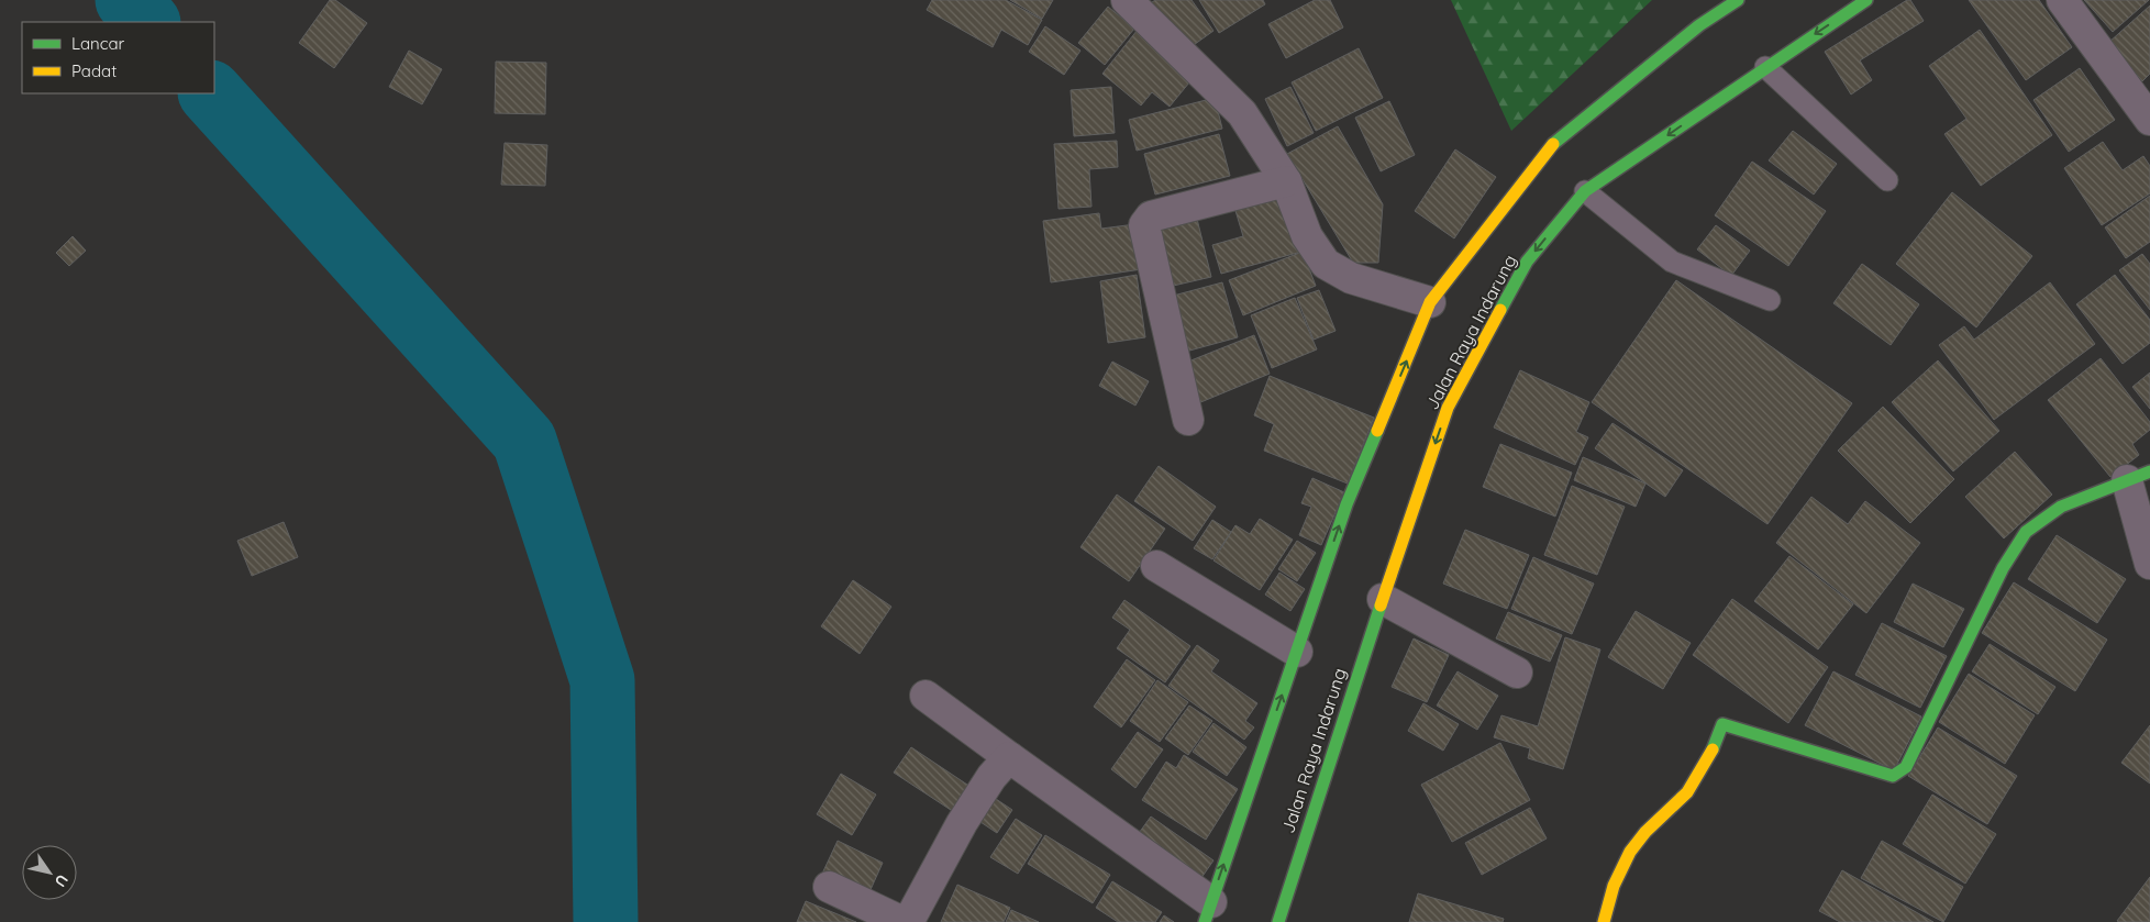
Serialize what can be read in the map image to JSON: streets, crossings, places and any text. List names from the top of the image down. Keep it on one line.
{"streets":{"main road":["Jalan Raya Indarung"]},"legend":["Lancar","Padat"],"north":"bottom right"}
